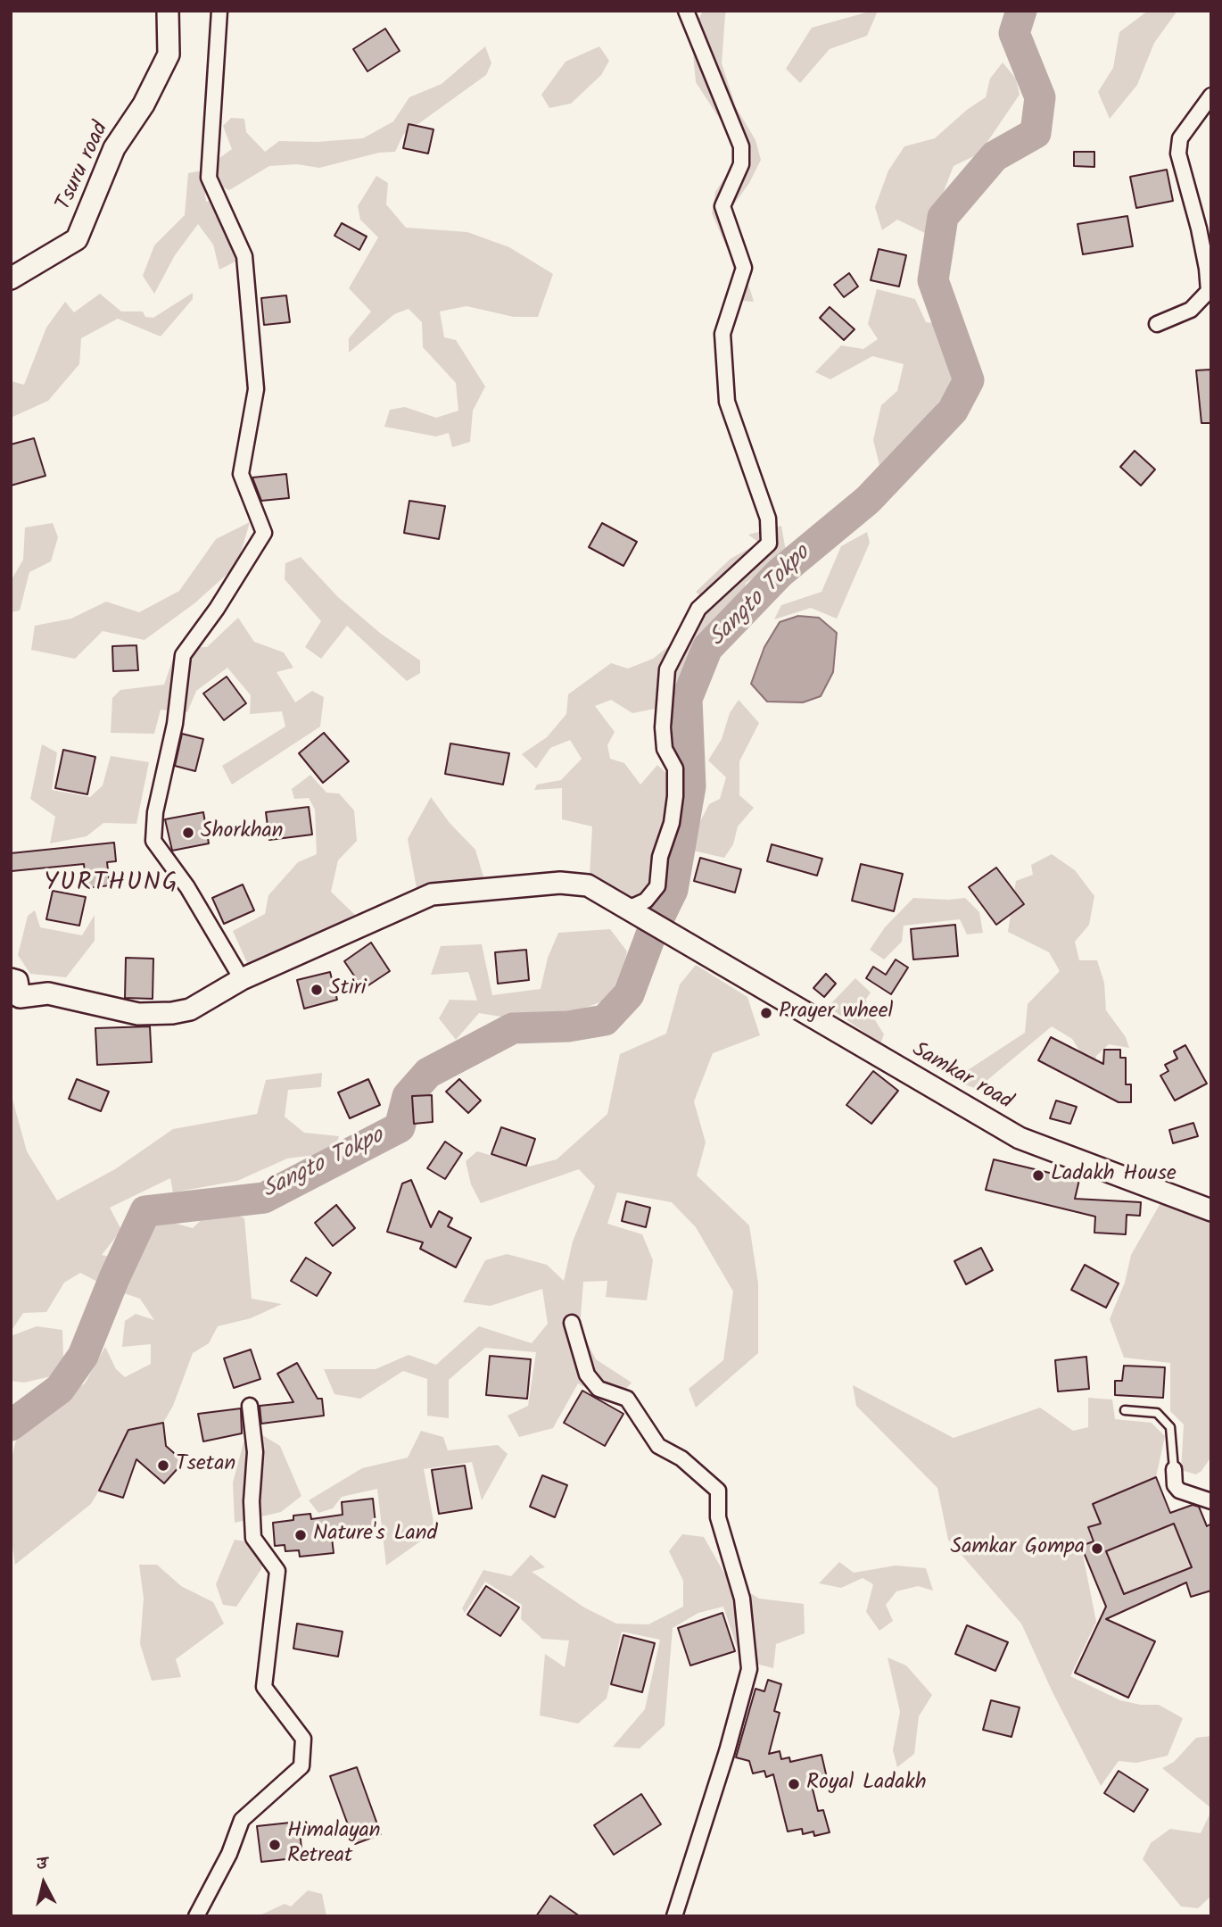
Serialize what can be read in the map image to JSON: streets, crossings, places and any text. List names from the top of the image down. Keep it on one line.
{"streets":{"street":["Tsuru road","Samkar road"]},"districts":["YURTHUNG"],"water":["Sangto Tokpo"],"places":["Shorkhan","Stiri","Prayer wheel","Ladakh House","Tsetan","Nature's Land","Samkar Gompa","Royal Ladakh","Himalayan Retreat"],"north":"top"}
